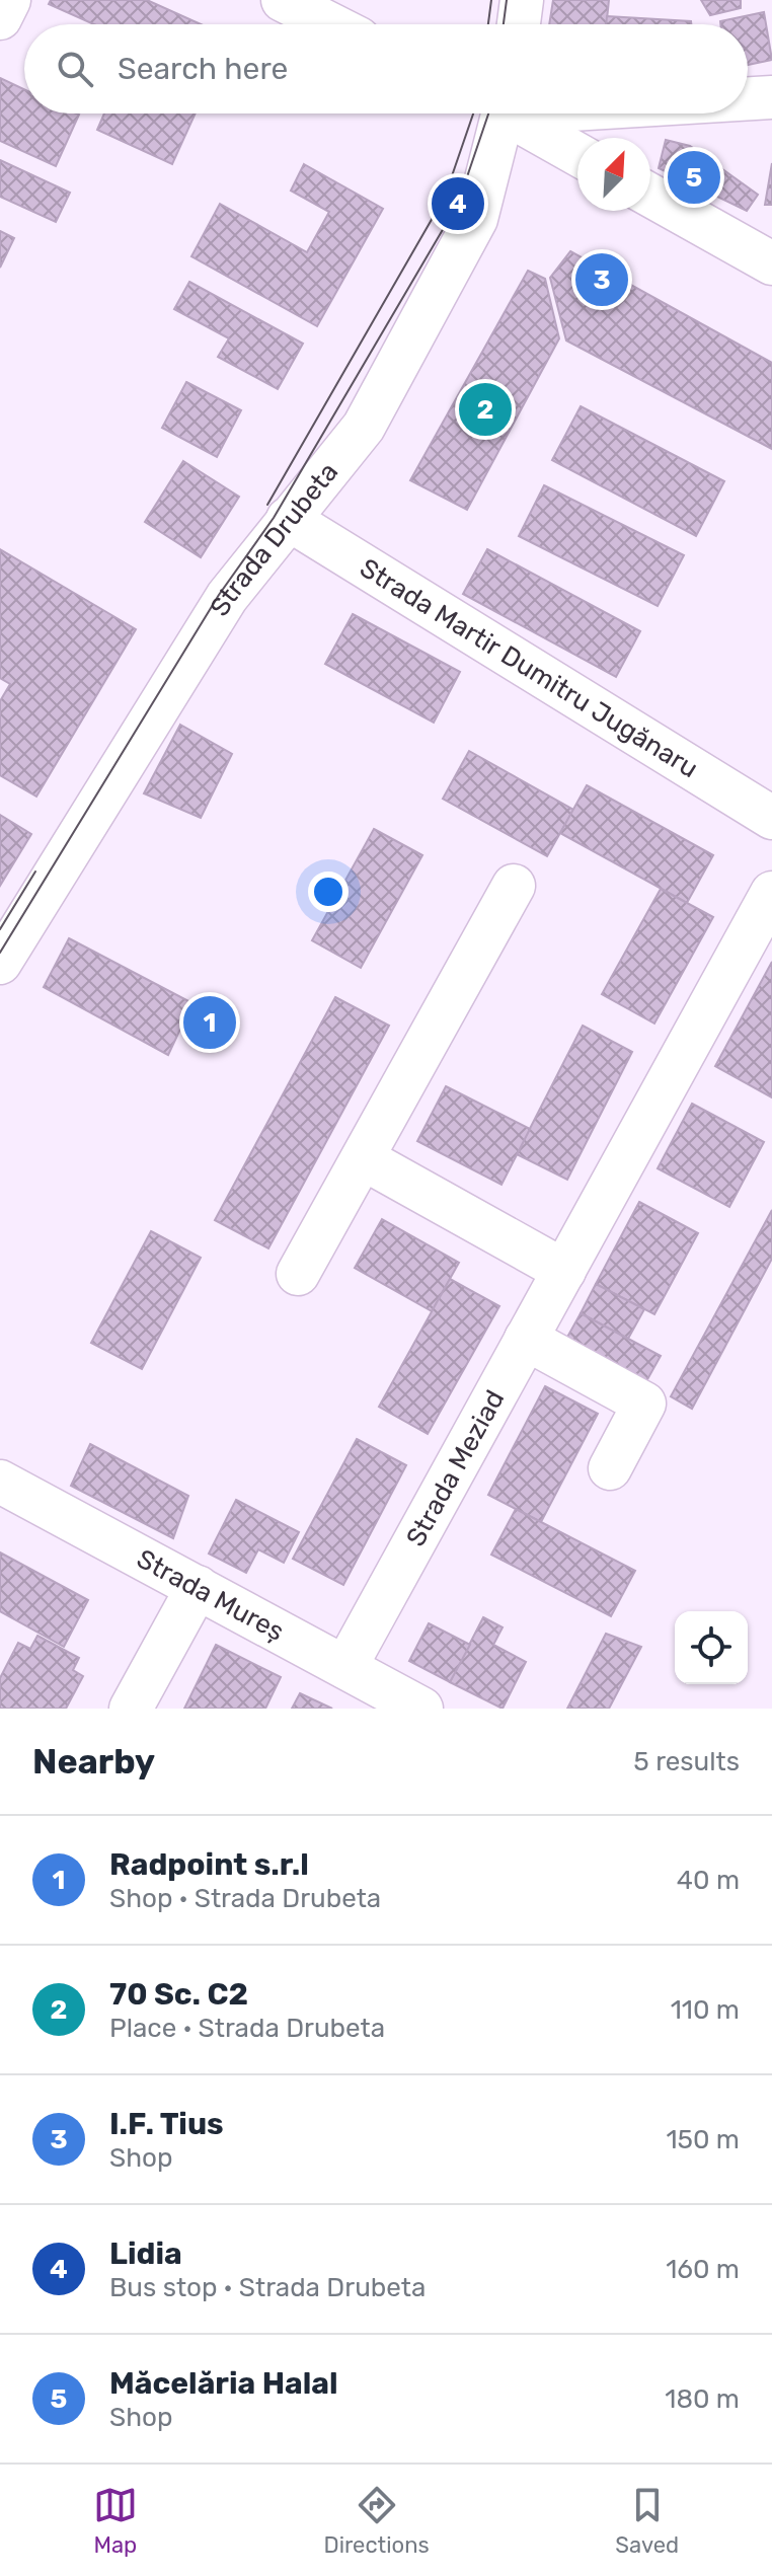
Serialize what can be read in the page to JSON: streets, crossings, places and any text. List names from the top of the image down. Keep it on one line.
{"streets":{"street":["Strada Drubeta","Strada Martir Dumitru Jugănaru","Strada Meziad","Strada Mureș"]},"crossings":[["Strada Drubeta","Strada Martir Dumitru Jugănaru"],["Strada Meziad","Strada Mureș"]],"north":"top right","page":{"search":"Search here","pins":["5","4","3","2","1"],"heading":["Nearby","5 results"],"list":[{"mark":"1","name":"Radpoint s.r.l","note":"Shop · Strada Drubeta","value":"40 m"},{"mark":"2","name":"70 Sc. C2","note":"Place · Strada Drubeta","value":"110 m"},{"mark":"3","name":"I.F. Tius","note":"Shop","value":"150 m"},{"mark":"4","name":"Lidia","note":"Bus stop · Strada Drubeta","value":"160 m"},{"mark":"5","name":"Măcelăria Halal","note":"Shop","value":"180 m"}],"nav":["Map","Directions","Saved"]}}
